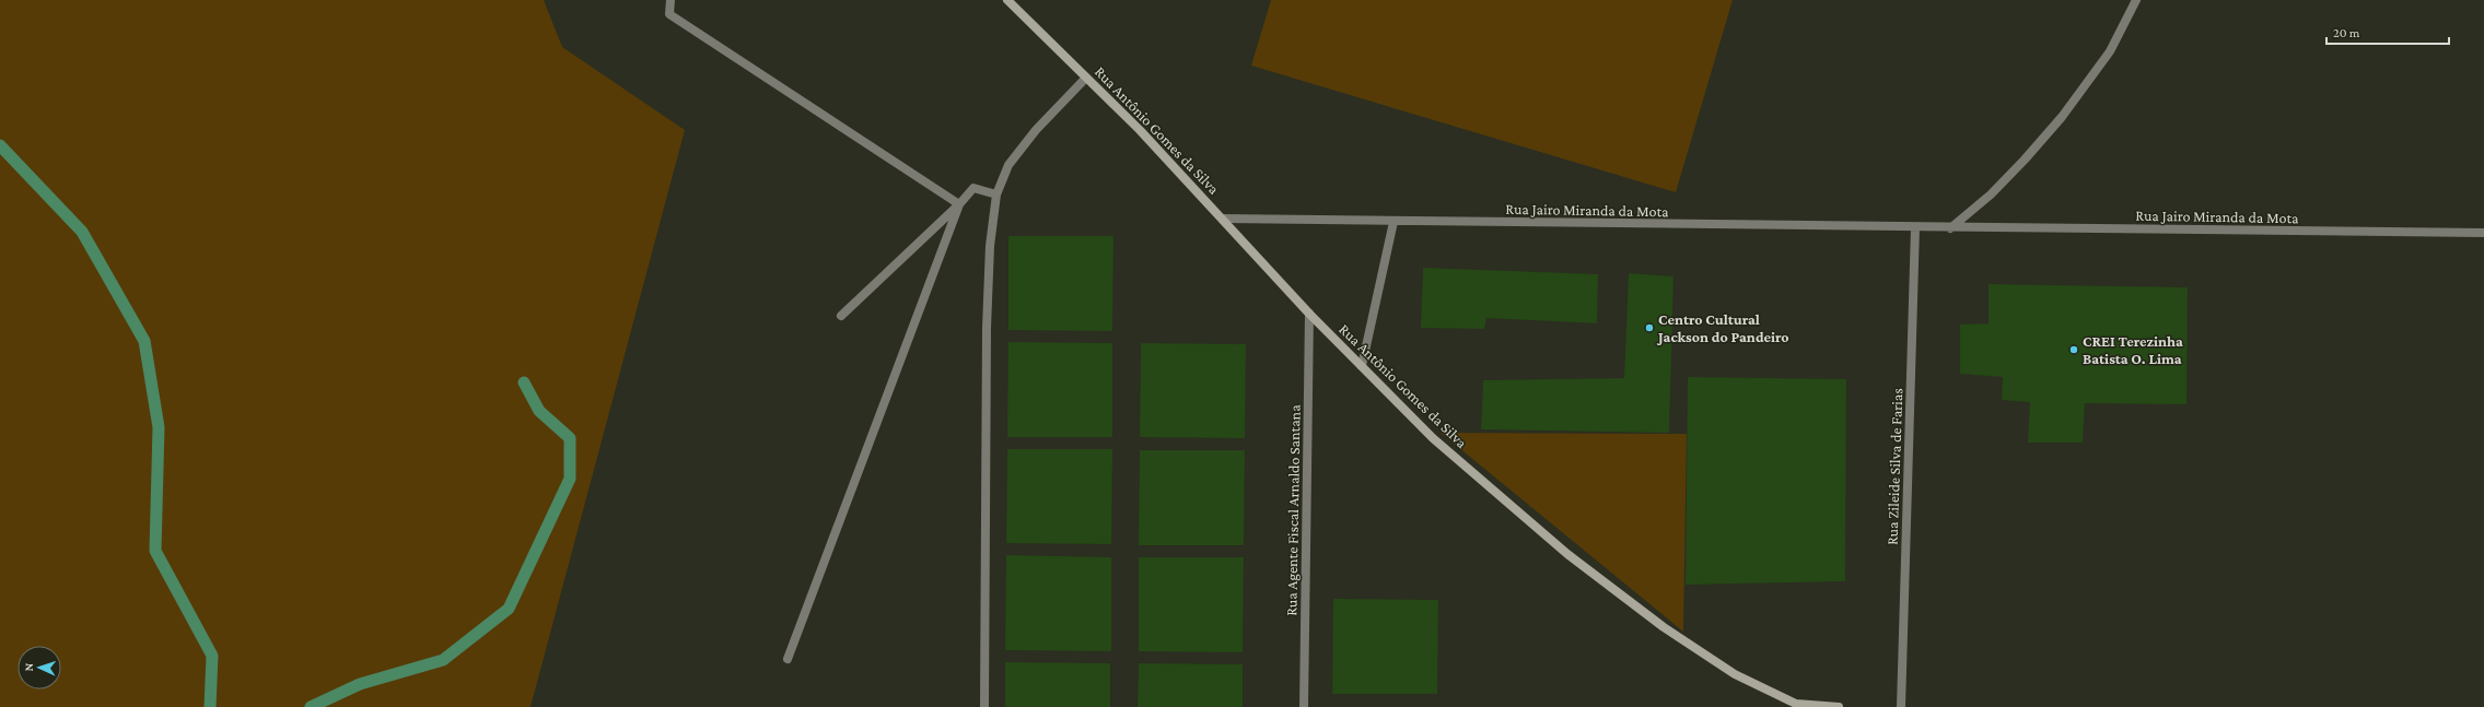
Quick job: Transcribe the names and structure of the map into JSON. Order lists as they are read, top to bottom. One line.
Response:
{"streets":{"street":["Rua Antônio Gomes da Silva","Rua Jairo Miranda da Mota","Rua Zileide Silva de Farias","Rua Agente Fiscal Arnaldo Santana"]},"crossings":[["Rua Antônio Gomes da Silva","Rua Jairo Miranda da Mota"],["Rua Antônio Gomes da Silva","Rua Agente Fiscal Arnaldo Santana"],["Rua Jairo Miranda da Mota","Rua Zileide Silva de Farias"]],"places":["Centro Cultural Jackson do Pandeiro","CREI Terezinha Batista O. Lima"],"scale_bar":"20 m","north":"left"}
